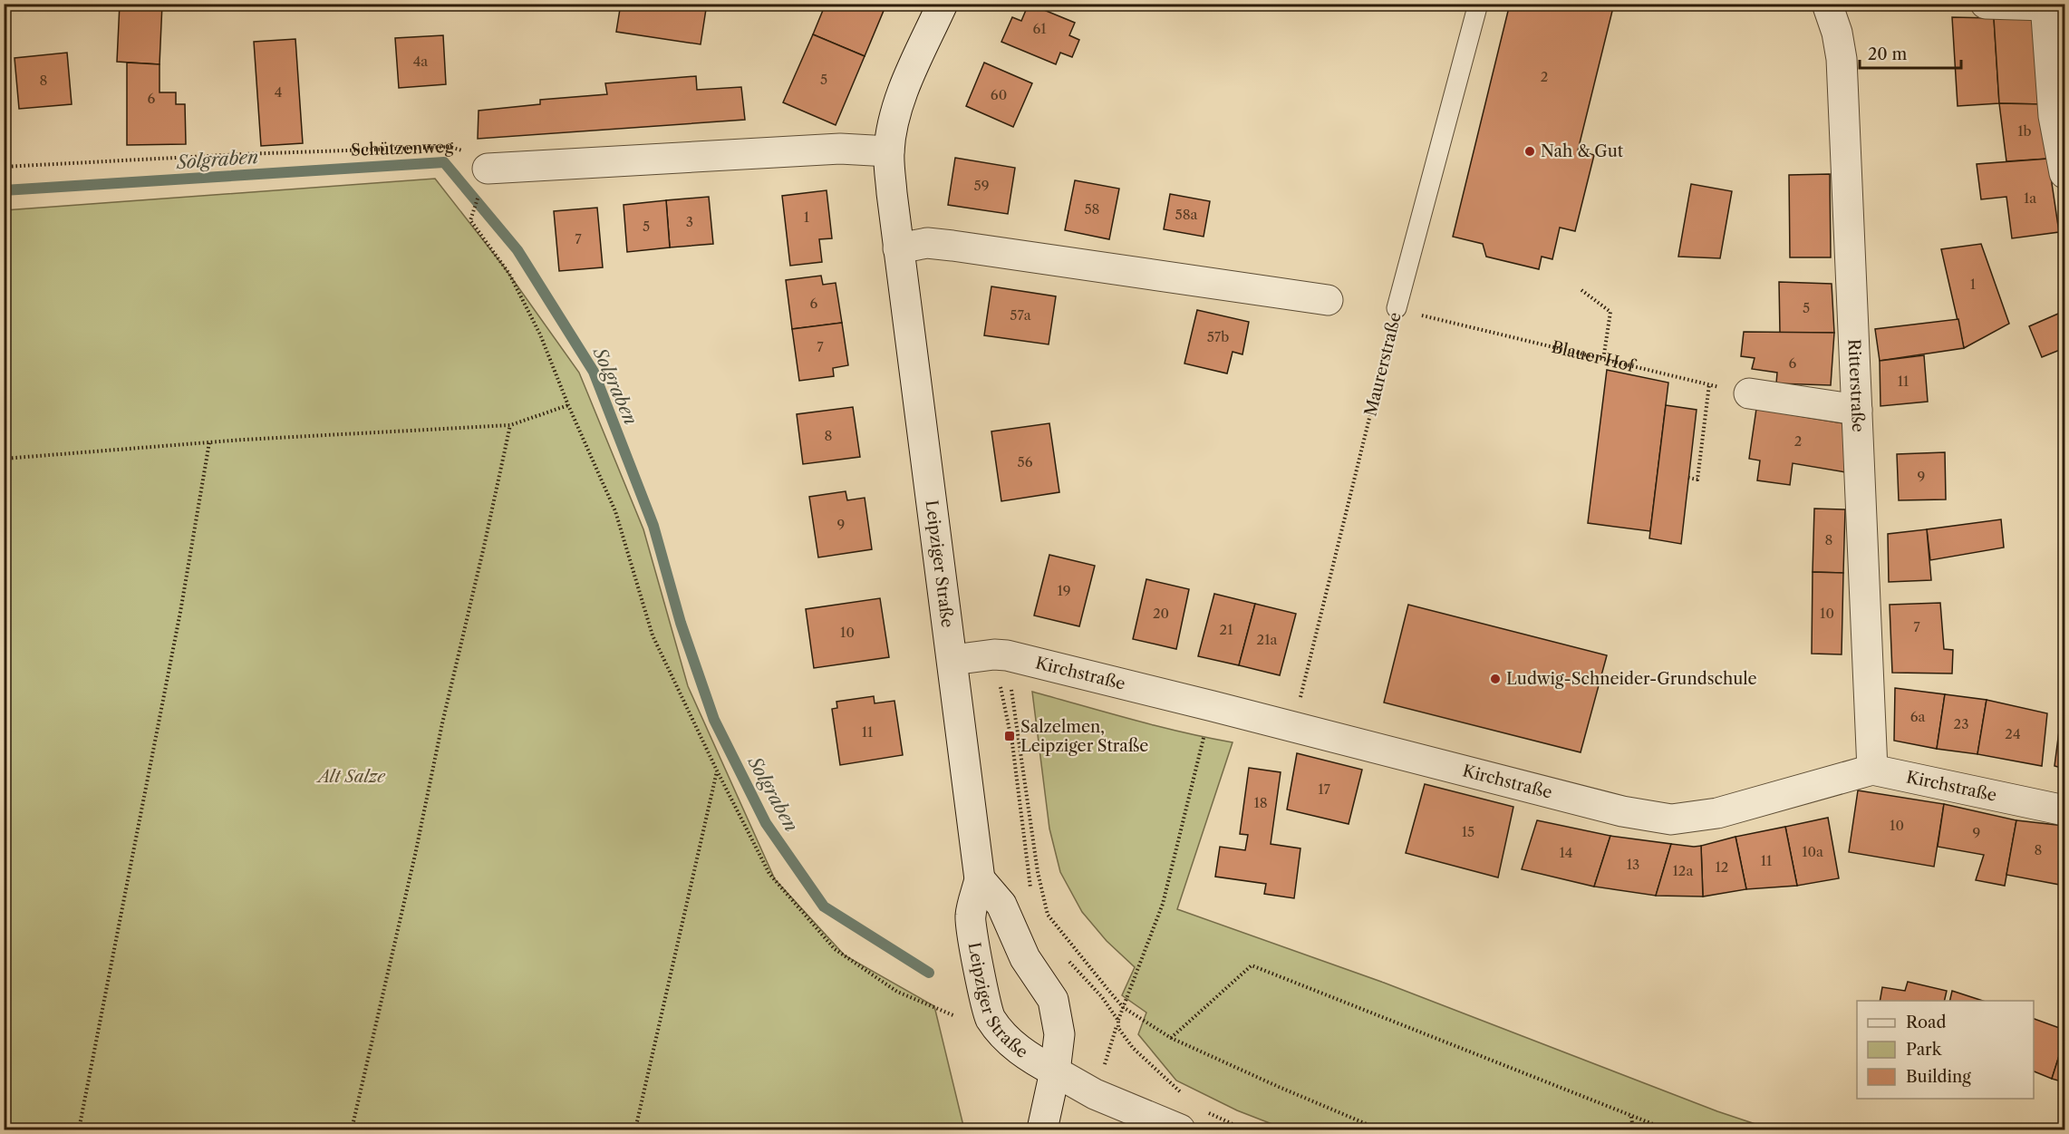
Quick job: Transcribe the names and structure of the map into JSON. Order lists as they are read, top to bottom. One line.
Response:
{"streets":{"street":["Ritterstraße","Leipziger Straße","Kirchstraße"],"lane":["Maurerstraße"],"path":["Schützenweg","Blauer Hof"]},"crossings":[["Blauer Hof","Maurerstraße"],["Maurerstraße","Kirchstraße"],["Ritterstraße","Kirchstraße"],["Leipziger Straße","Kirchstraße"]],"water":["Solgraben"],"parks":["Alt Salze"],"places":{"other":["Nah & Gut","Ludwig-Schneider-Grundschule"],"transit":["Salzelmen, Leipziger Straße"]},"house_numbers":["61","4a","2","5","8","4","60","6","1b","59","1a","58","58a","1","3","5","7","1","6","5","57a","57b","7","6","11","8","2","56","9","9","8","19","20","10","7","21","10","21a","6a","23","11","24","17","18","10","15","9","8","10a","14","11","13","12","12a"],"legend":["Road","Park","Building"],"scale_bar":"20 m"}
